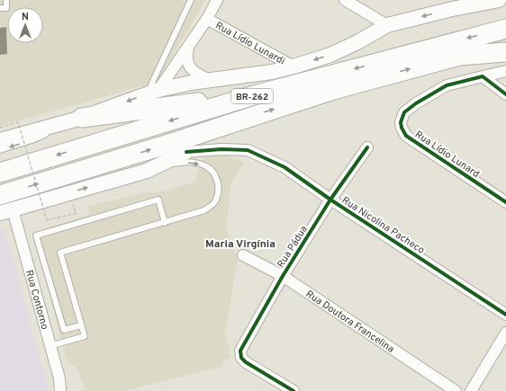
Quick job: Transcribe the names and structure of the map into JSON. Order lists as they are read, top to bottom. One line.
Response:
{"streets":{"highway":["BR-262"],"street":["Rua Lídio Lunardi","Rua Lídio Lunard","Rua Nicolina Pacheco","Rua Pádua","Rua Contorno","Rua Doutora Francelina"]},"crossings":[["BR-262","Rua Nicolina Pacheco"],["Rua Nicolina Pacheco","Rua Pádua"],["Rua Pádua","Rua Doutora Francelina"]],"districts":["Maria Virgínia"],"north":"top"}
